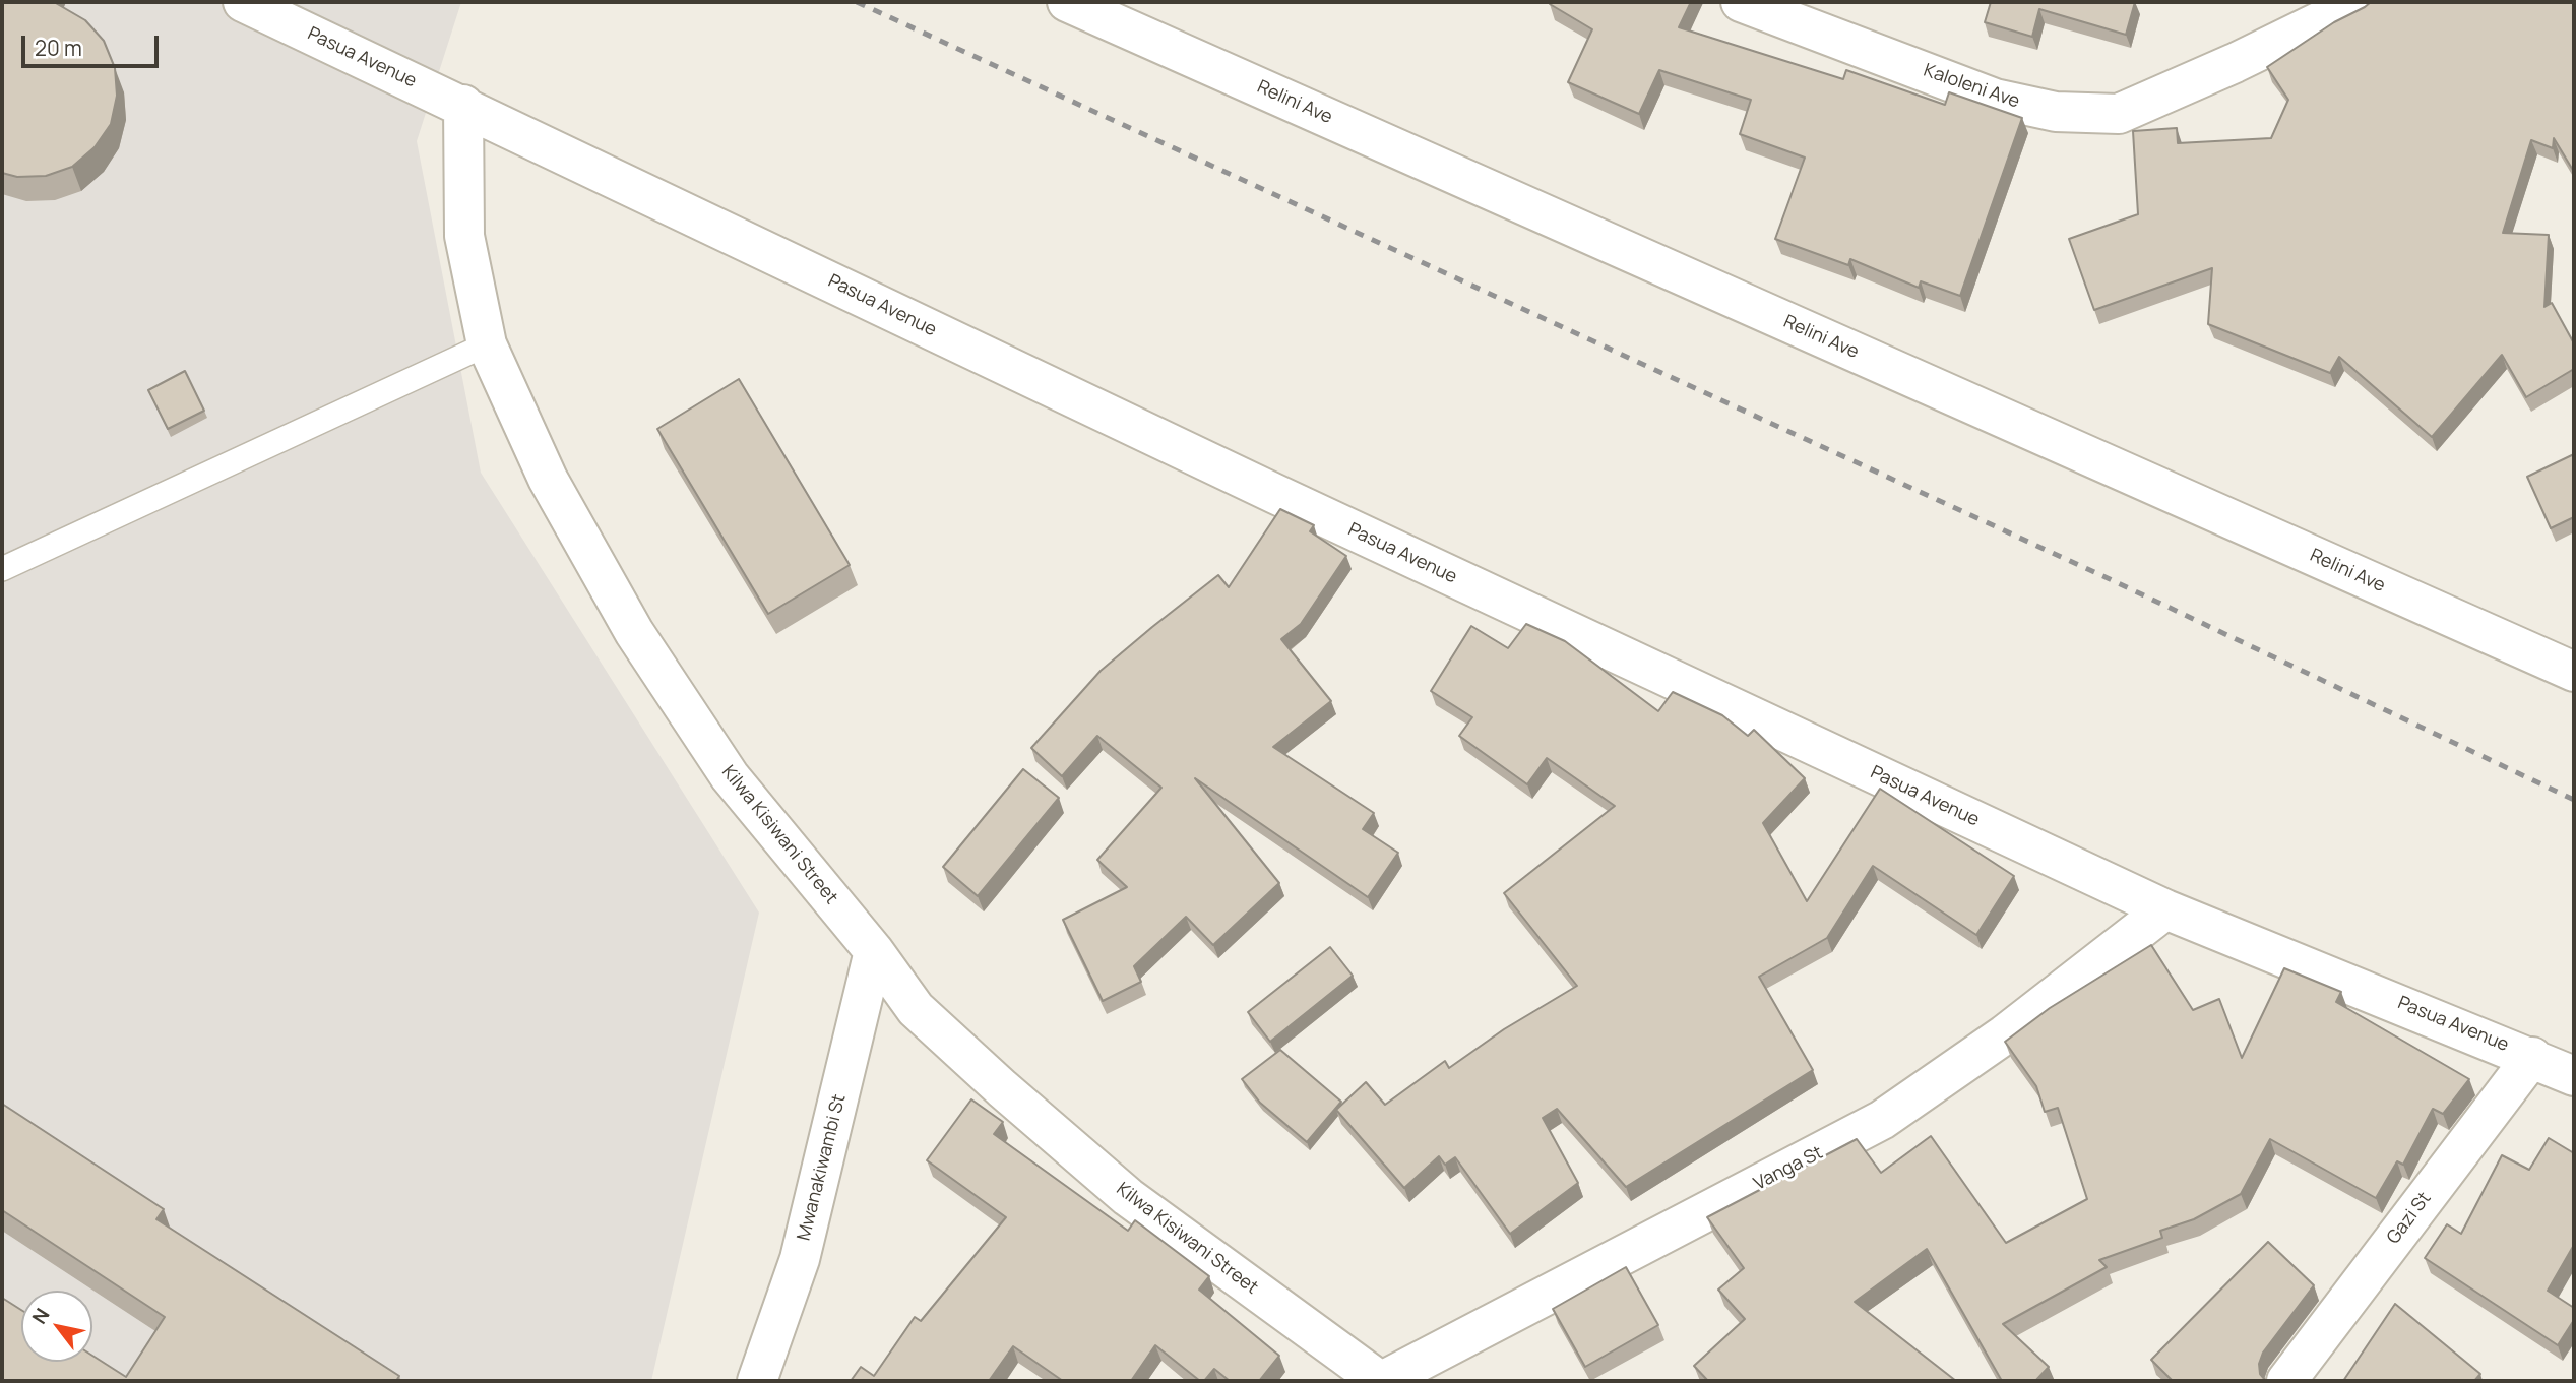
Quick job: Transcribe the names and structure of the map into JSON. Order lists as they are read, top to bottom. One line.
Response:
{"streets":{"street":["Pasua Avenue","Kaloleni Ave","Relini Ave","Kilwa Kisiwani Street","Mwanakiwambi St","Vanga St","Gazi St"]},"crossings":[["Pasua Avenue","Kilwa Kisiwani Street"],["Pasua Avenue","Vanga St"],["Pasua Avenue","Gazi St"],["Kilwa Kisiwani Street","Mwanakiwambi St"],["Kilwa Kisiwani Street","Vanga St"]],"scale_bar":"20 m","north":"top left"}
